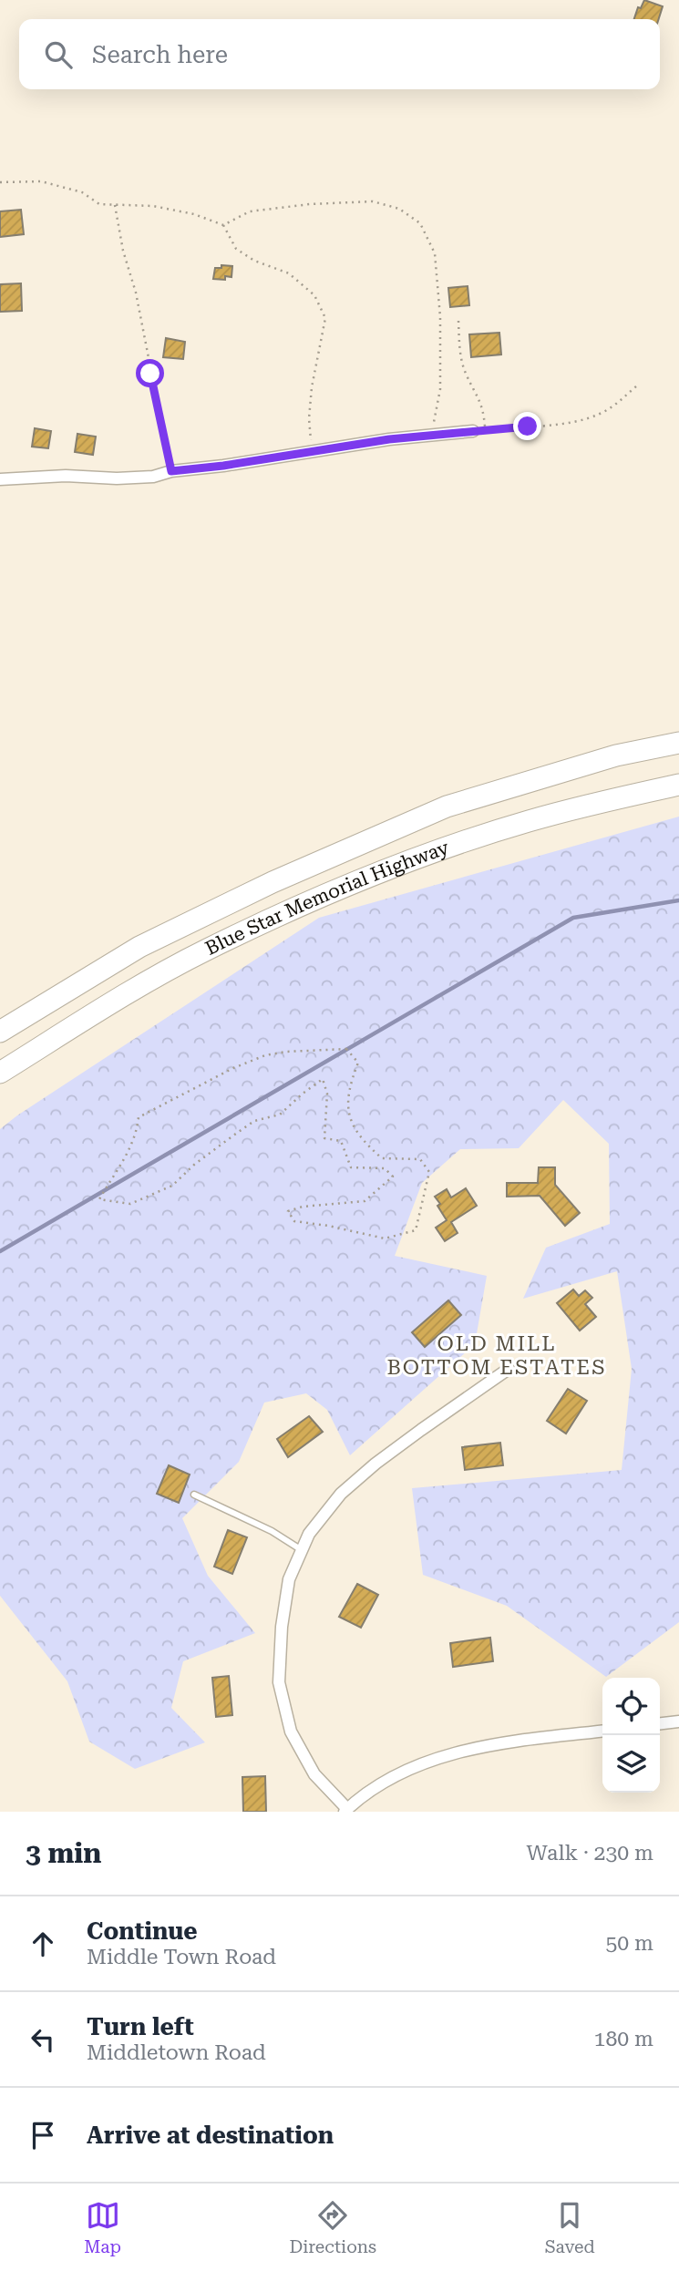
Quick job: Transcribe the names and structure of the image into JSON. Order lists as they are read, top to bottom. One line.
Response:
{"streets":{"highway":["Blue Star Memorial Highway"]},"districts":["OLD MILL BOTTOM ESTATES"],"page":{"search":"Search here","heading":["3 min","Walk · 230 m"],"list":[["Continue","Middle Town Road","50 m"],["Turn left","Middletown Road","180 m"],"Arrive at destination"],"nav":["Map","Directions","Saved"]}}
